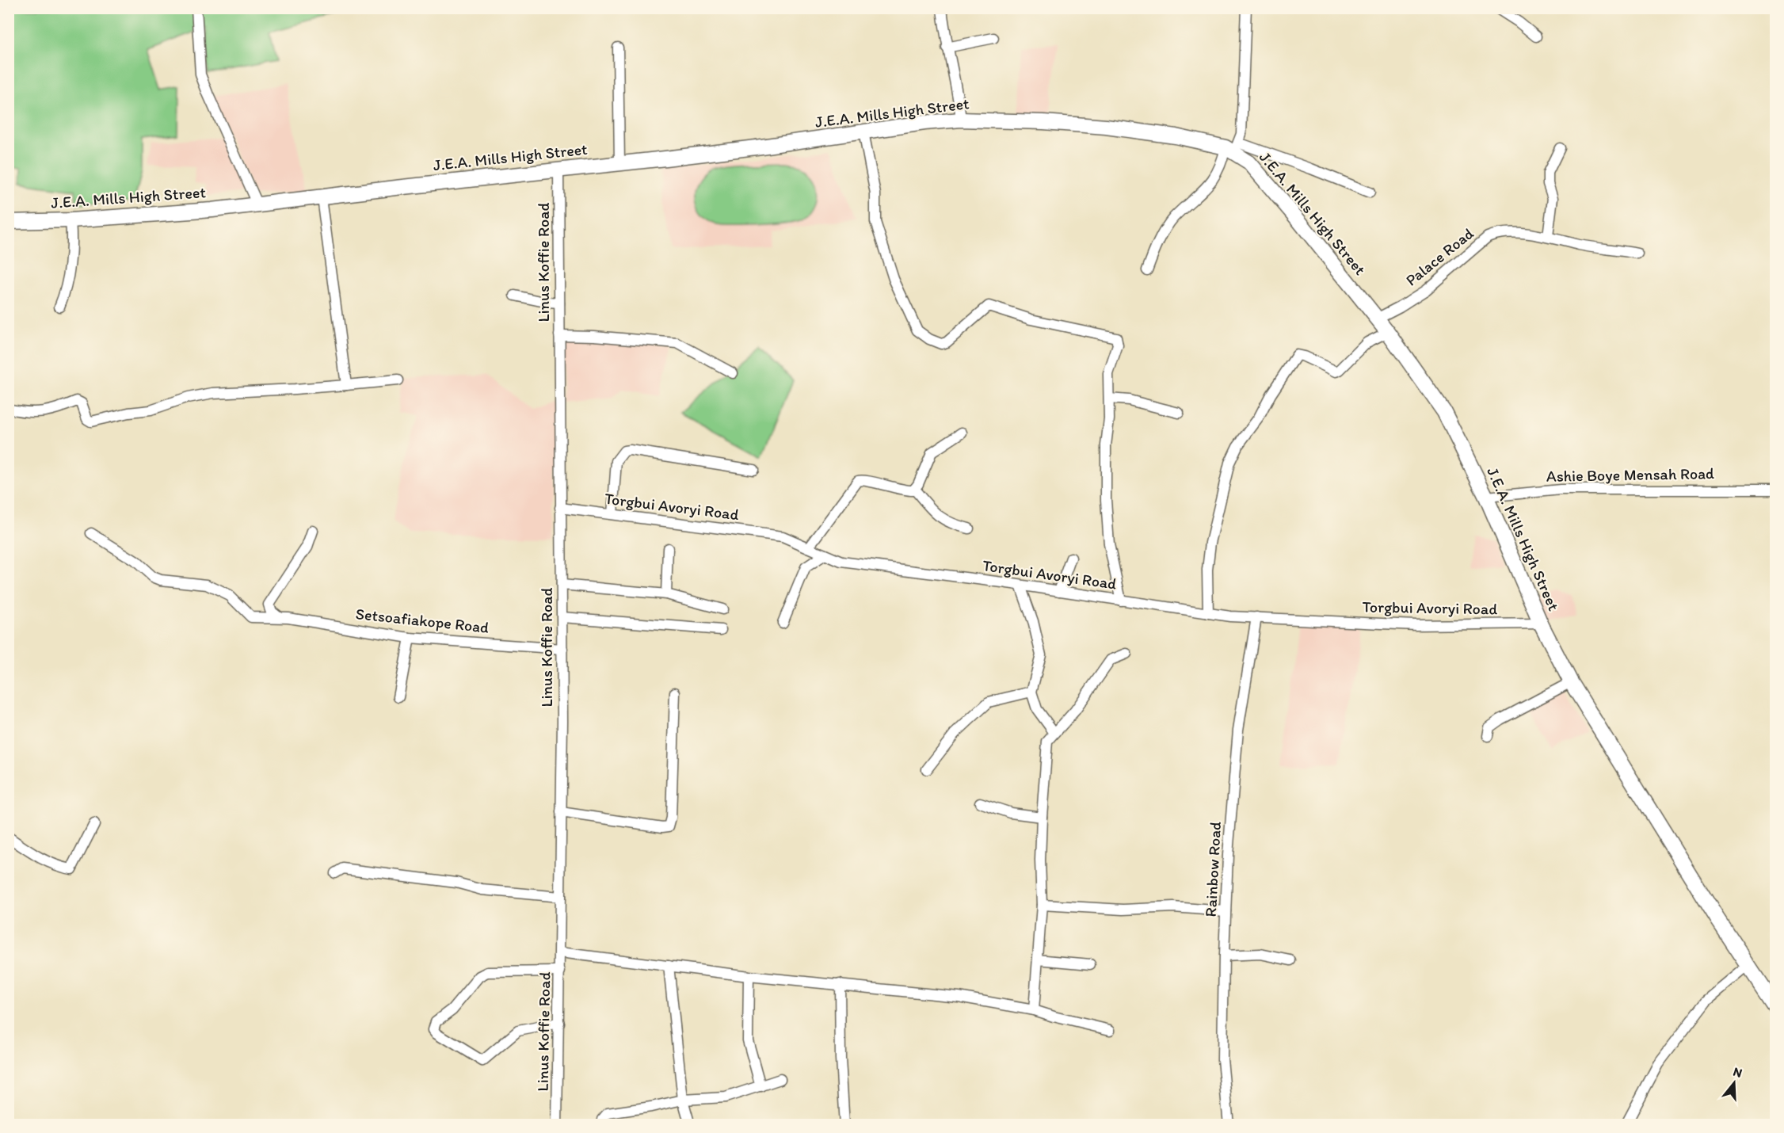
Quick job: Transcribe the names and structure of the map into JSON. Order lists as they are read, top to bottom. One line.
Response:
{"streets":{"highway":["J.E.A. Mills High Street"],"street":["Palace Road","Linus Koffie Road","Ashie Boye Mensah Road","Torgbui Avoryi Road","Setsoafiakope Road","Rainbow Road"]},"crossings":[["J.E.A. Mills High Street","Palace Road"],["J.E.A. Mills High Street","Linus Koffie Road"],["J.E.A. Mills High Street","Ashie Boye Mensah Road"],["J.E.A. Mills High Street","Torgbui Avoryi Road"],["Linus Koffie Road","Torgbui Avoryi Road"],["Linus Koffie Road","Setsoafiakope Road"],["Torgbui Avoryi Road","Rainbow Road"]],"north":"top"}
